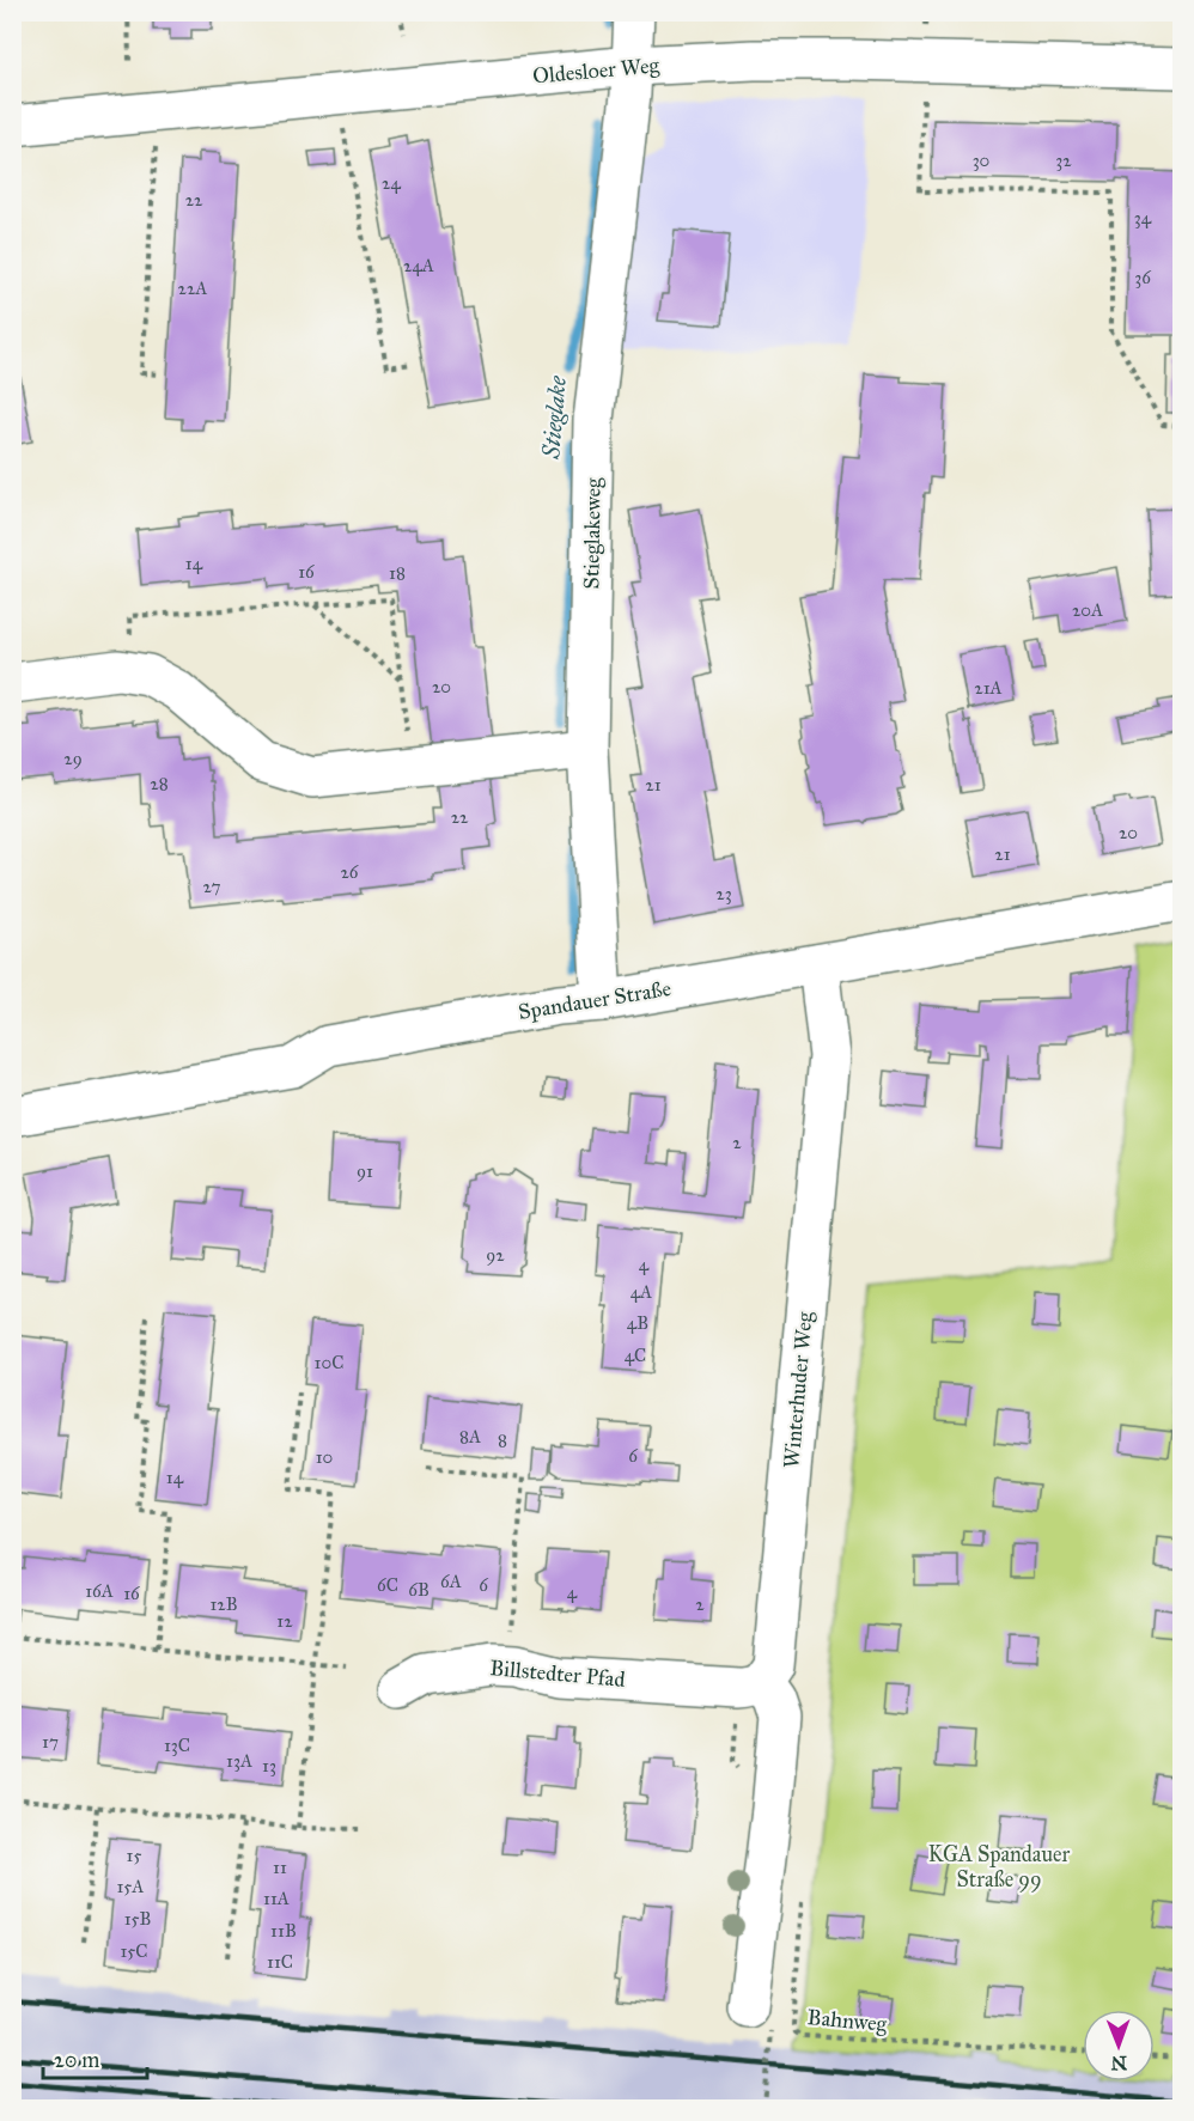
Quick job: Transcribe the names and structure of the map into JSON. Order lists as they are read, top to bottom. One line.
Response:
{"streets":{"street":["Oldesloer Weg","Stieglakeweg","Spandauer Straße","Winterhuder Weg","Billstedter Pfad"],"path":["Bahnweg"]},"crossings":[["Oldesloer Weg","Stieglakeweg"],["Stieglakeweg","Spandauer Straße"],["Spandauer Straße","Winterhuder Weg"],["Winterhuder Weg","Billstedter Pfad"]],"water":["Stieglake"],"parks":["KGA Spandauer Straße 99"],"house_numbers":["30","32","24","22","34","24A","36","22A","14","16","18","20A","20","21A","29","28","21","22","20","21","26","27","23","2","91","92","4","4A","4B","4C","10C","8A","8","6","10","14","6A","6C","6","6B","16A","4","16","12B","2","12","17","13C","13A","13","15","11","15A","11A","15B","11B","15C","11C"],"scale_bar":"20 m","north":"bottom"}
